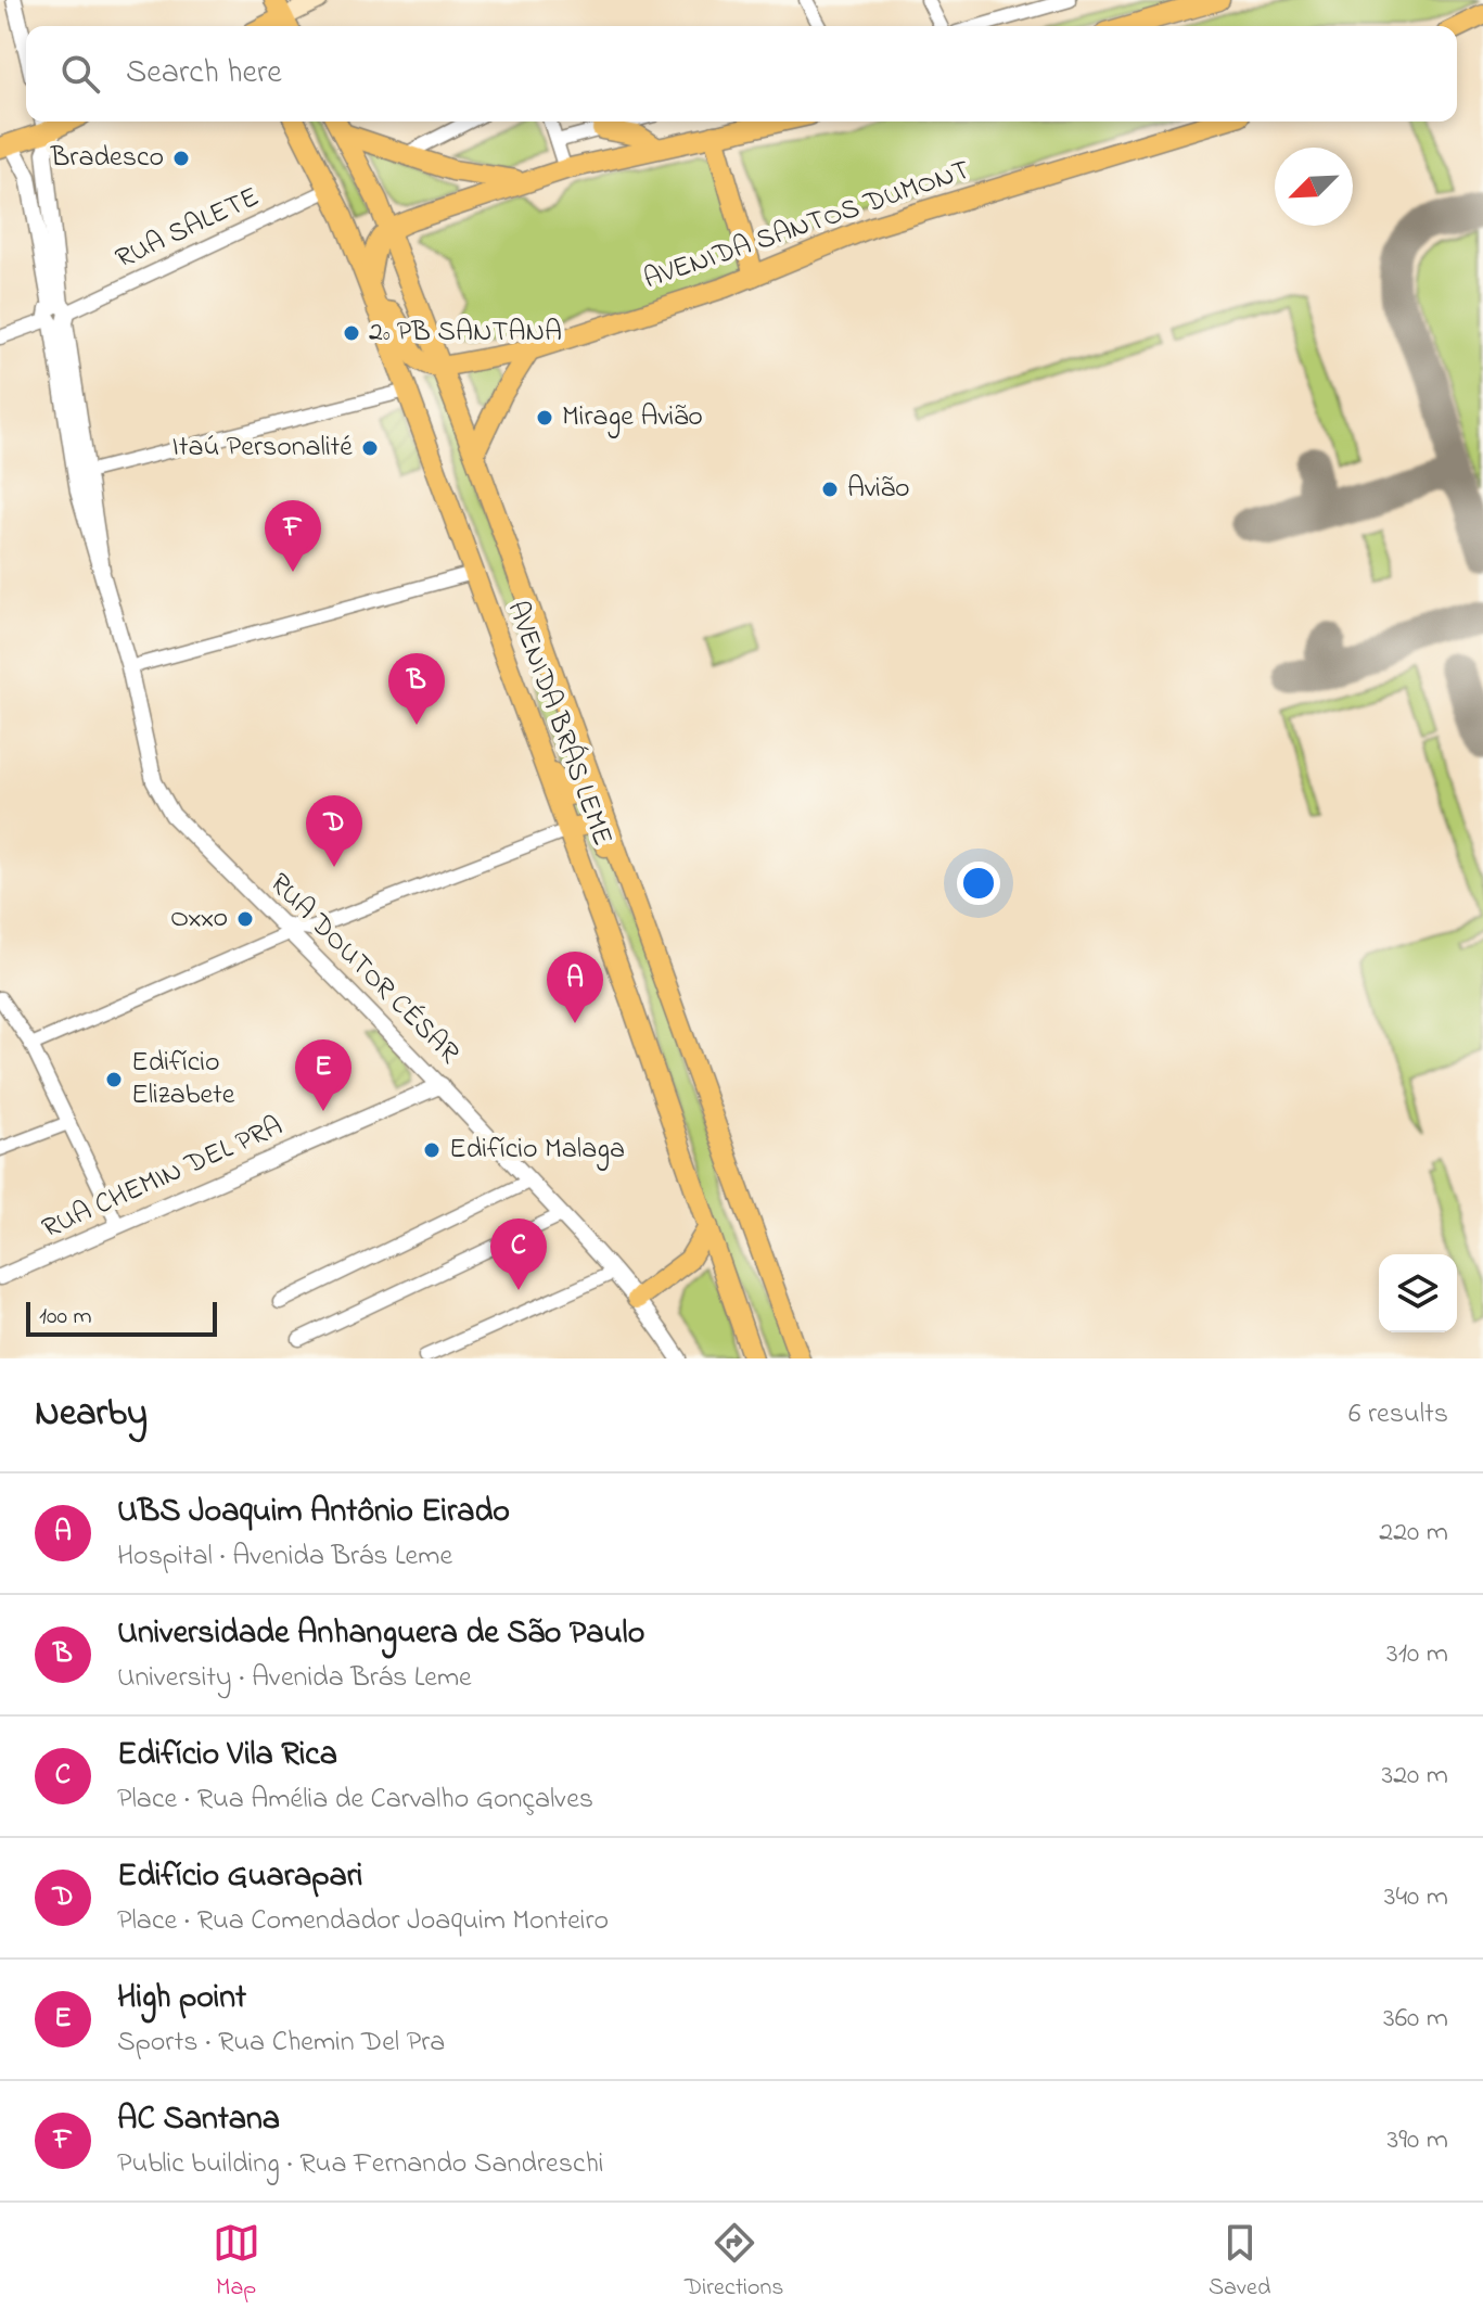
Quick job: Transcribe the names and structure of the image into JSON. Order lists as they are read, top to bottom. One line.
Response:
{"streets":{"main road":["AVENIDA SANTOS DUMONT","AVENIDA BRÁS LEME"],"street":["RUA SALETE","RUA DOUTOR CÉSAR","RUA CHEMIN DEL PRA"]},"crossings":[["AVENIDA SANTOS DUMONT","AVENIDA BRÁS LEME"],["RUA SALETE","AVENIDA BRÁS LEME"],["RUA SALETE","RUA DOUTOR CÉSAR"],["RUA DOUTOR CÉSAR","RUA CHEMIN DEL PRA"]],"places":["Bradesco","2º PB SANTANA","Mirage Avião","Itaú Personalité","Avião","Oxxo","Edifício Elizabete","Edifício Malaga"],"scale_bar":"100 m","north":"bottom left","page":{"search":"Search here","pins":["F","B","D","A","E","C"],"scale":"100 m","heading":["Nearby","6 results"],"list":[{"mark":"A","name":"UBS Joaquim Antônio Eirado","note":"Hospital · Avenida Brás Leme","value":"220 m"},{"mark":"B","name":"Universidade Anhanguera de São Paulo","note":"University · Avenida Brás Leme","value":"310 m"},{"mark":"C","name":"Edifício Vila Rica","note":"Place · Rua Amélia de Carvalho Gonçalves","value":"320 m"},{"mark":"D","name":"Edifício Guarapari","note":"Place · Rua Comendador Joaquim Monteiro","value":"340 m"},{"mark":"E","name":"High point","note":"Sports · Rua Chemin Del Pra","value":"360 m"},{"mark":"F","name":"AC Santana","note":"Public building · Rua Fernando Sandreschi","value":"390 m"}],"nav":["Map","Directions","Saved"]}}
